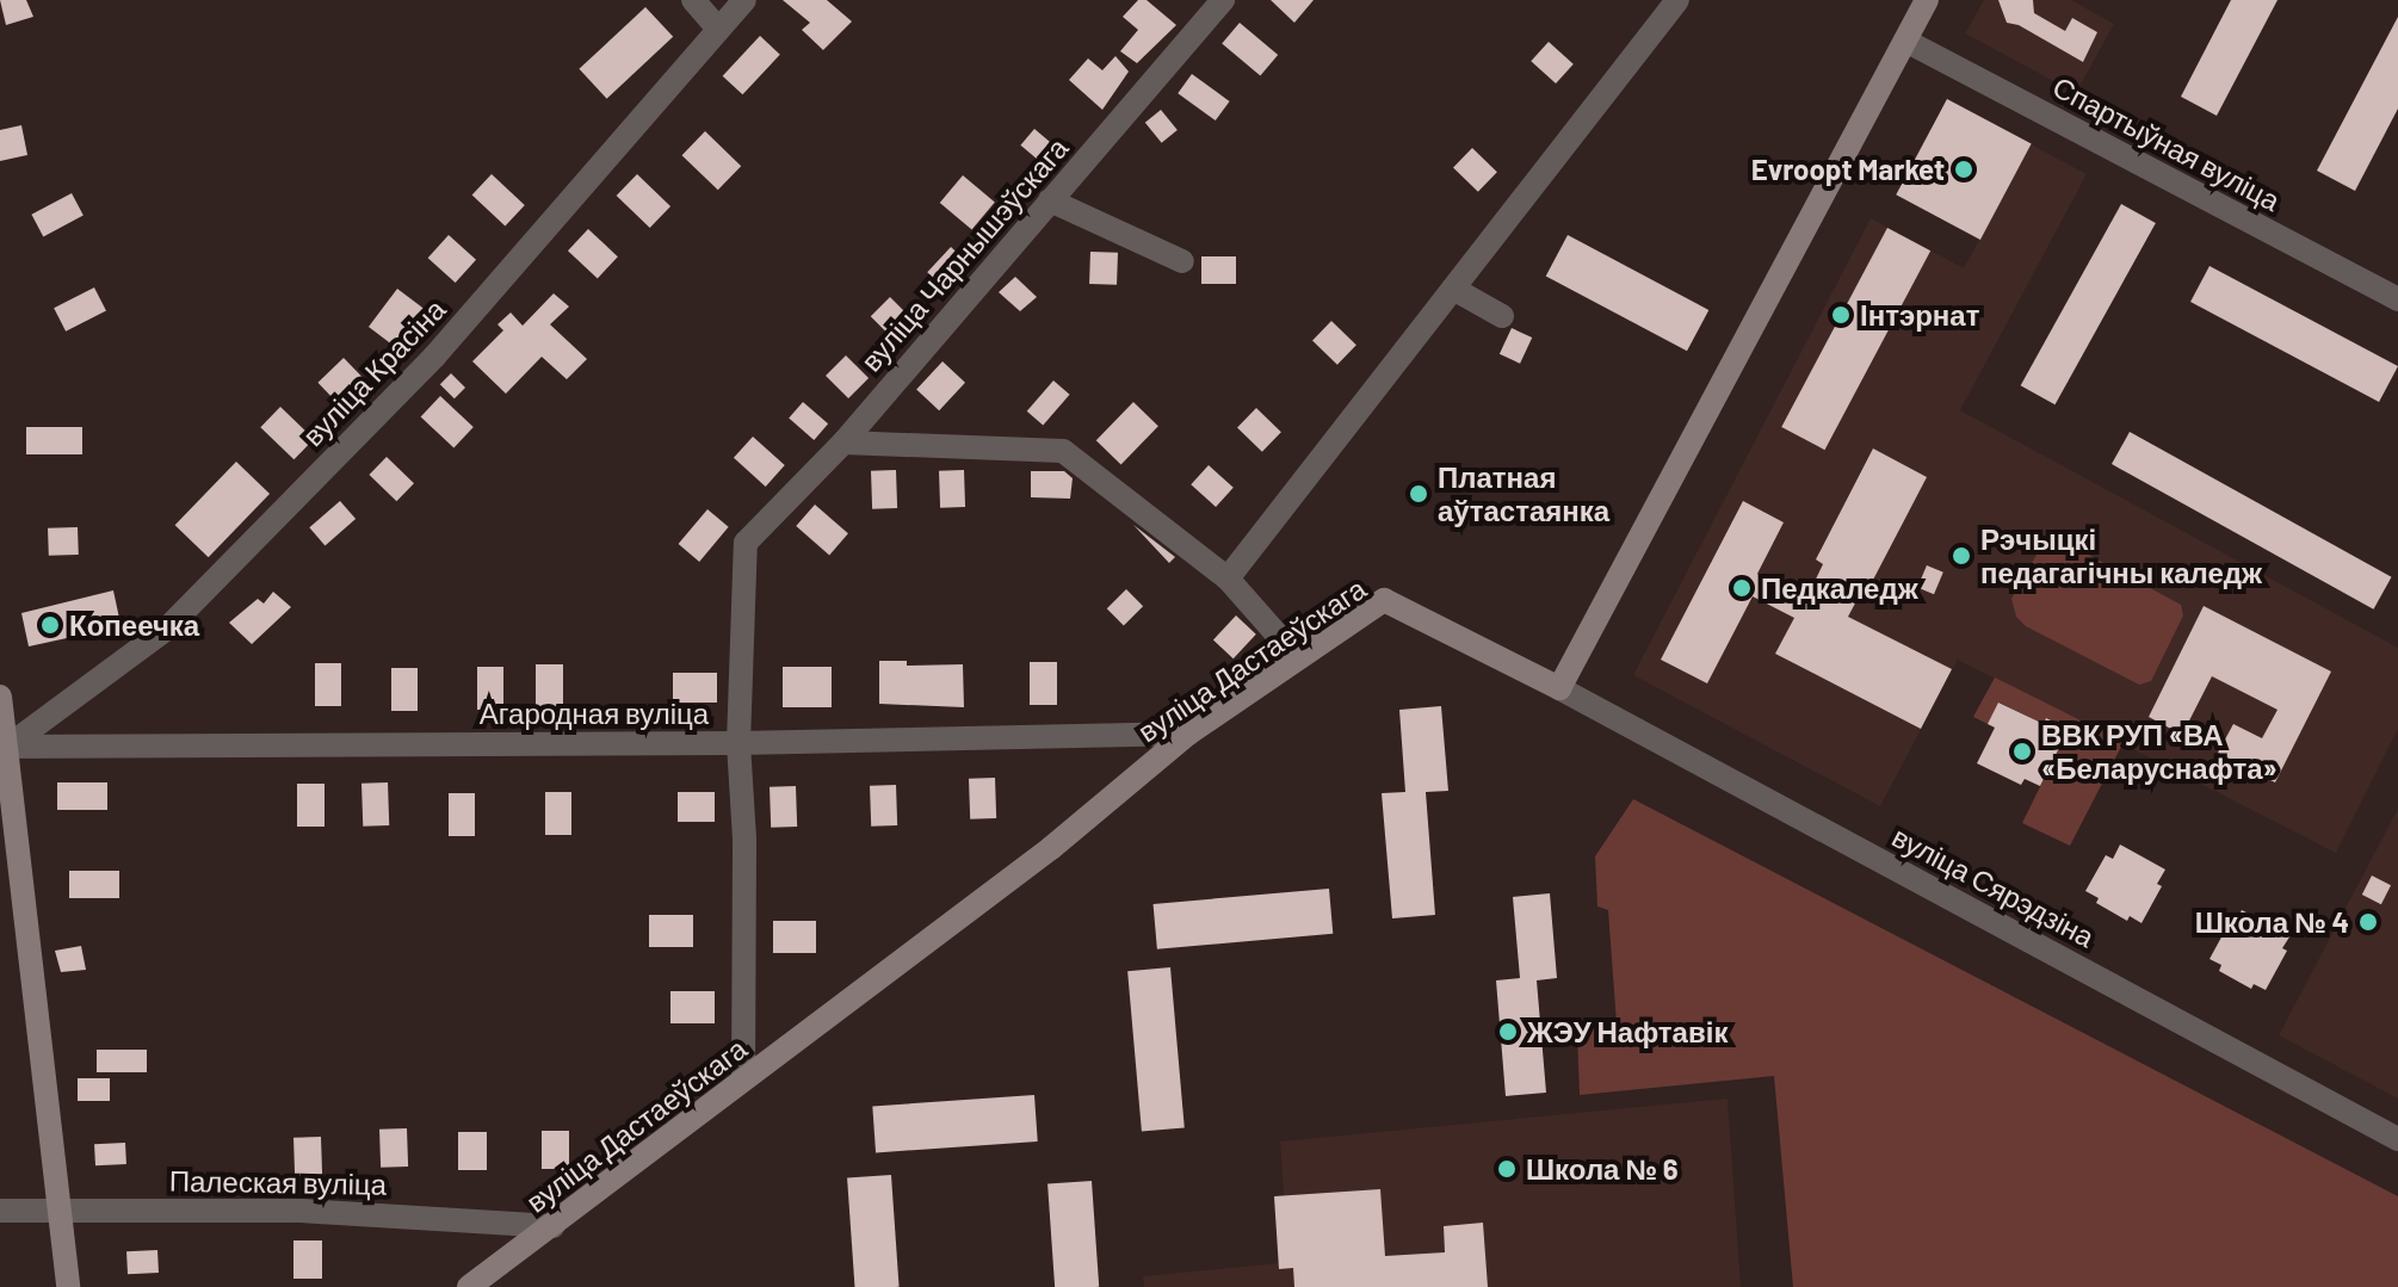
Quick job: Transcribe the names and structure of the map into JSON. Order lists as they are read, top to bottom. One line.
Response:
{"streets":{"street":["Спартыўная вуліца","вуліца Чарнышэўскага","вуліца Красіна","вуліца Дастаеўскага","Агародная вуліца","вуліца Сярэдзіна","Палеская вуліца"]},"crossings":[["вуліца Чарнышэўскага","Агародная вуліца"],["вуліца Красіна","Агародная вуліца"],["вуліца Дастаеўскага","Агародная вуліца"],["вуліца Дастаеўскага","вуліца Сярэдзіна"],["вуліца Дастаеўскага","Палеская вуліца"]],"places":["Evroopt Market","Інтэрнат","Платная аўтастаянка","Рэчыцкі педагагічны каледж","Педкаледж","Копеечка","ВВК РУП «ВА «Беларуснафта»","Школа № 4","ЖЭУ Нафтавік","Школа № 6"]}
